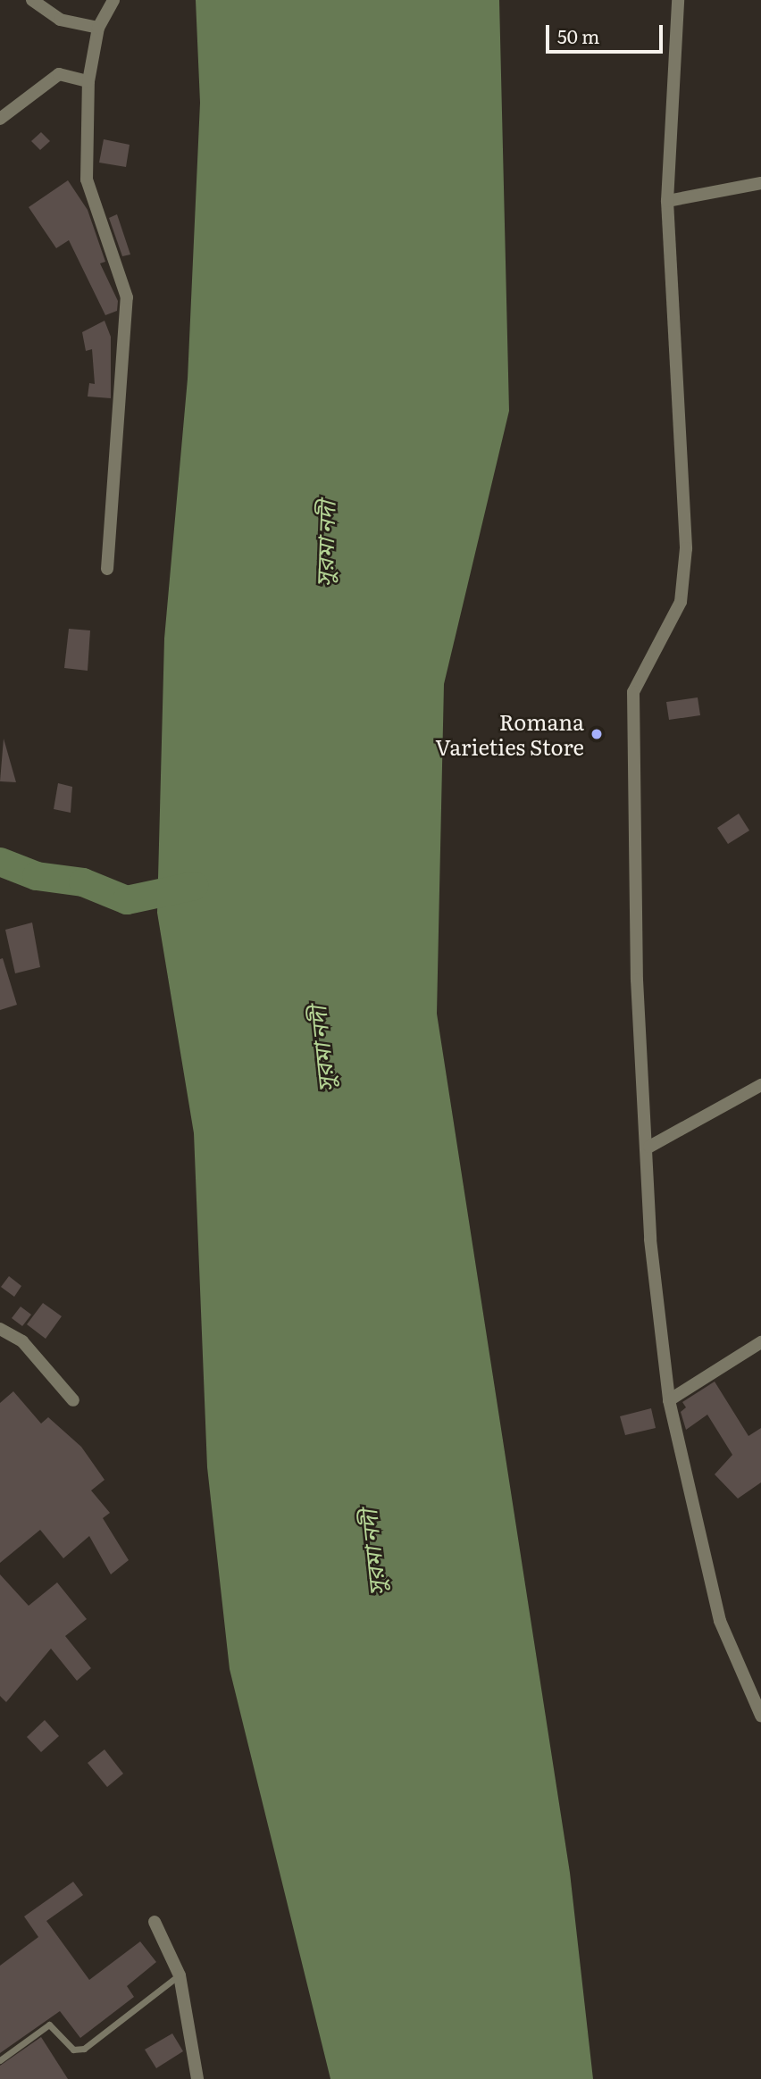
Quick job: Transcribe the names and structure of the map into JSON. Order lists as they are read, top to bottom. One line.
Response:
{"water":["সুরমা নদী"],"places":["Romana Varieties Store"],"scale_bar":"50 m"}
